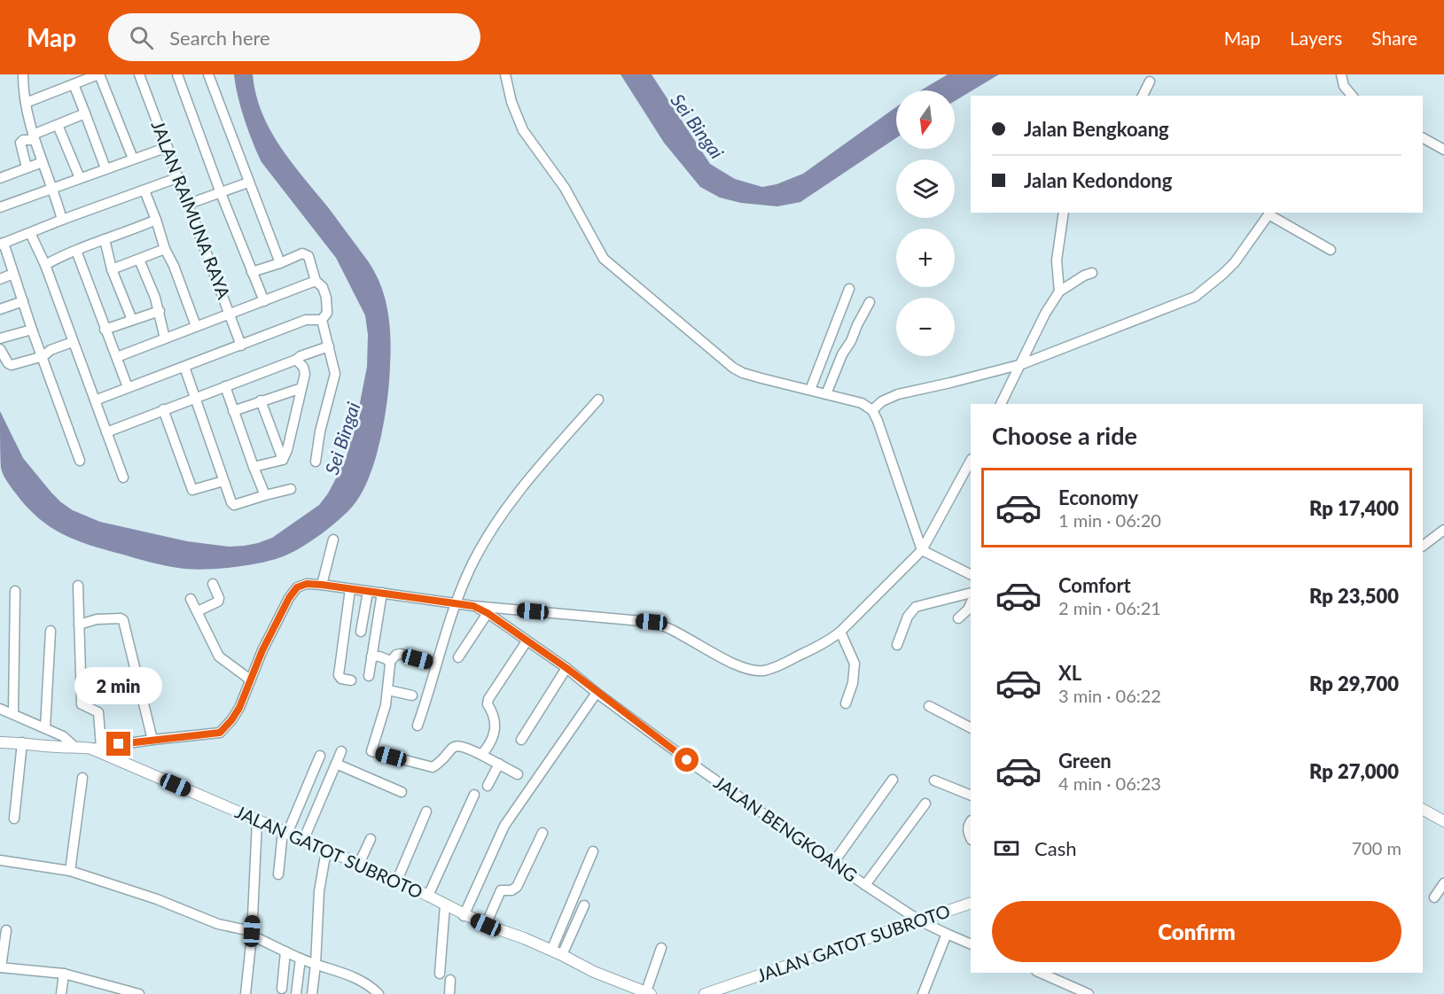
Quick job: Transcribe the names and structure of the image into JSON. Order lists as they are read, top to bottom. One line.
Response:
{"streets":{"main road":["JALAN GATOT SUBROTO"],"street":["JALAN RAIMUNA RAYA","JALAN BENGKOANG"]},"crossings":[["JALAN BENGKOANG","JALAN GATOT SUBROTO"]],"water":["Sei Bingai"],"north":"bottom","page":{"header":"Map","search":"Search here","nav":["Map","Layers","Share"],"map_buttons":["+","−"],"banner":["Jalan Bengkoang","Jalan Kedondong"],"heading":"Choose a ride","list":[{"name":"Economy","note":"1 min · 06:20","value":"Rp 17,400"},{"name":"Comfort","note":"2 min · 06:21","value":"Rp 23,500"},{"name":"XL","note":"3 min · 06:22","value":"Rp 29,700"},{"name":"Green","note":"4 min · 06:23","value":"Rp 27,000"}],"bubble":"2 min","pay":["Cash","700 m"],"buttons":"Confirm"}}
